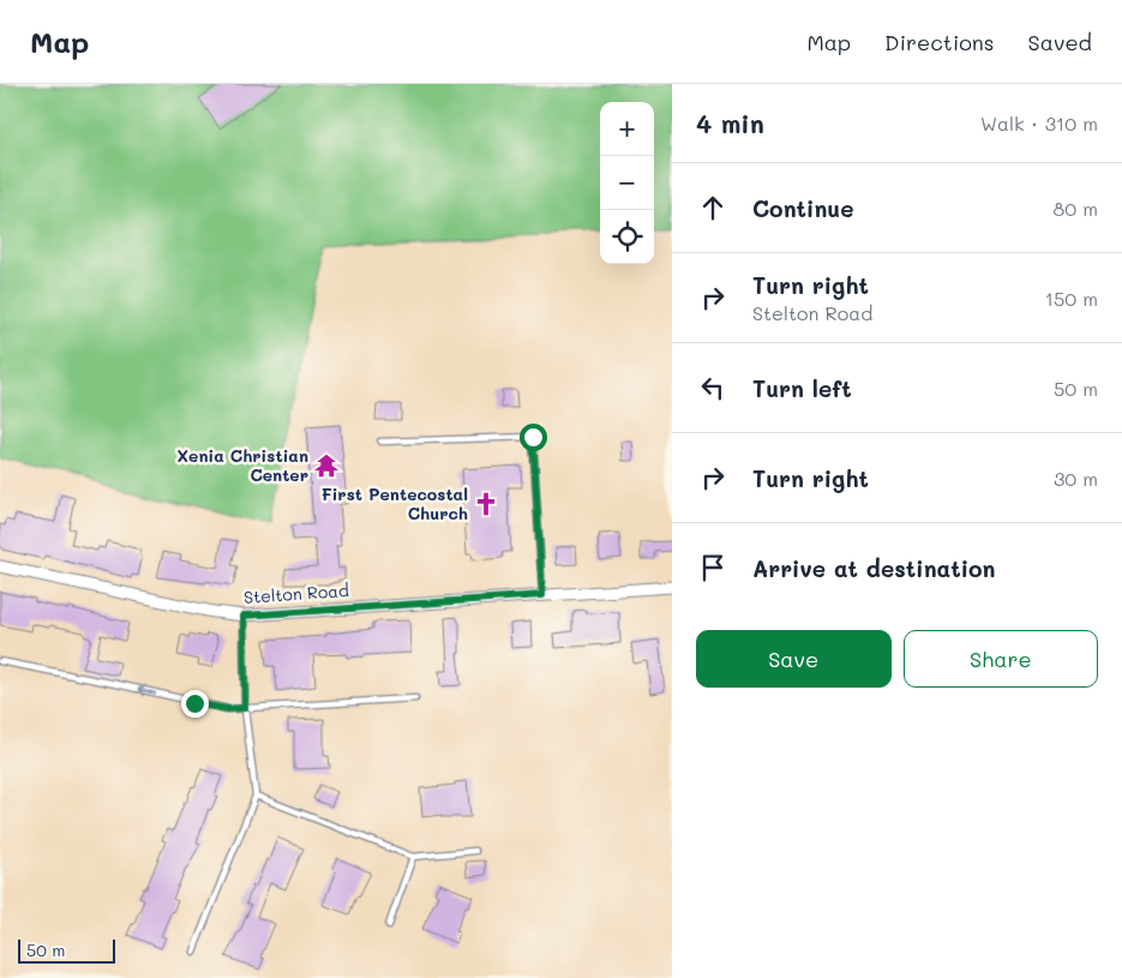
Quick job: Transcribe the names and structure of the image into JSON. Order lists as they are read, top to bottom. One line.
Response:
{"streets":{"street":["Stelton Road"]},"places":{"temple":["Xenia Christian Center"],"church":["First Pentecostal Church"]},"scale_bar":"50 m","page":{"header":"Map","nav":["Map","Directions","Saved"],"heading":["4 min","Walk · 310 m"],"map_buttons":["+","−"],"list":[["Continue","80 m"],["Turn right","Stelton Road","150 m"],["Turn left","50 m"],["Turn right","30 m"],"Arrive at destination"],"buttons":["Save","Share"],"scale":"50 m"}}
